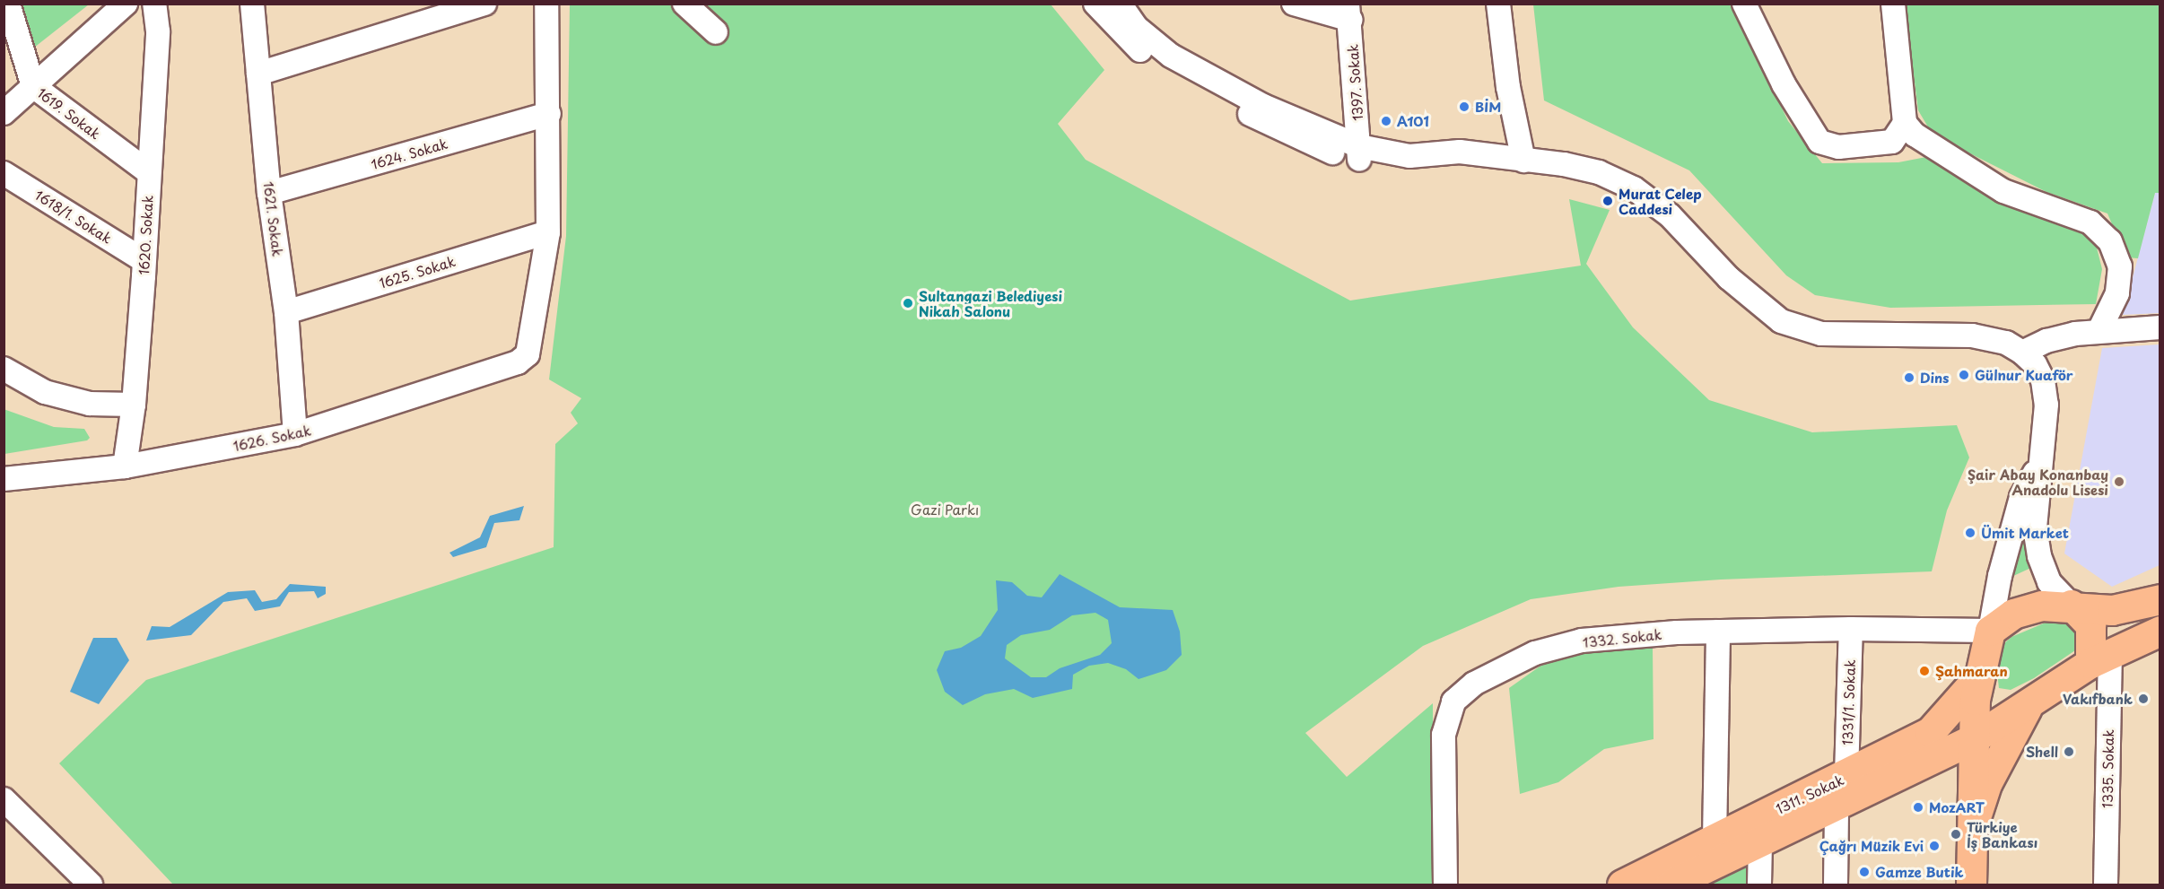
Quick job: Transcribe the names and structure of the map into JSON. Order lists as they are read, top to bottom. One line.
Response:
{"streets":{"main road":["1311. Sokak"],"street":["1397. Sokak","1619. Sokak","1624. Sokak","1618/1. Sokak","1621. Sokak","1620. Sokak","1625. Sokak","1626. Sokak","1332. Sokak","1331/1. Sokak","1335. Sokak"]},"crossings":[["1619. Sokak","1620. Sokak"],["1624. Sokak","1621. Sokak"],["1618/1. Sokak","1620. Sokak"],["1621. Sokak","1625. Sokak"],["1621. Sokak","1626. Sokak"],["1620. Sokak","1626. Sokak"],["1625. Sokak","1626. Sokak"],["1332. Sokak","1331/1. Sokak"],["1331/1. Sokak","1311. Sokak"],["1335. Sokak","1311. Sokak"]],"parks":["Gazi Parkı"],"places":["BİM","A101","Murat Celep Caddesi","Sultangazi Belediyesi Nikah Salonu","Gülnur Kuaför","Dins","Şair Abay Konanbay Anadolu Lisesi","Ümit Market","Şahmaran","Vakıfbank","Shell","MozART","Türkiye İş Bankası","Çağrı Müzik Evi","Gamze Butik"]}
